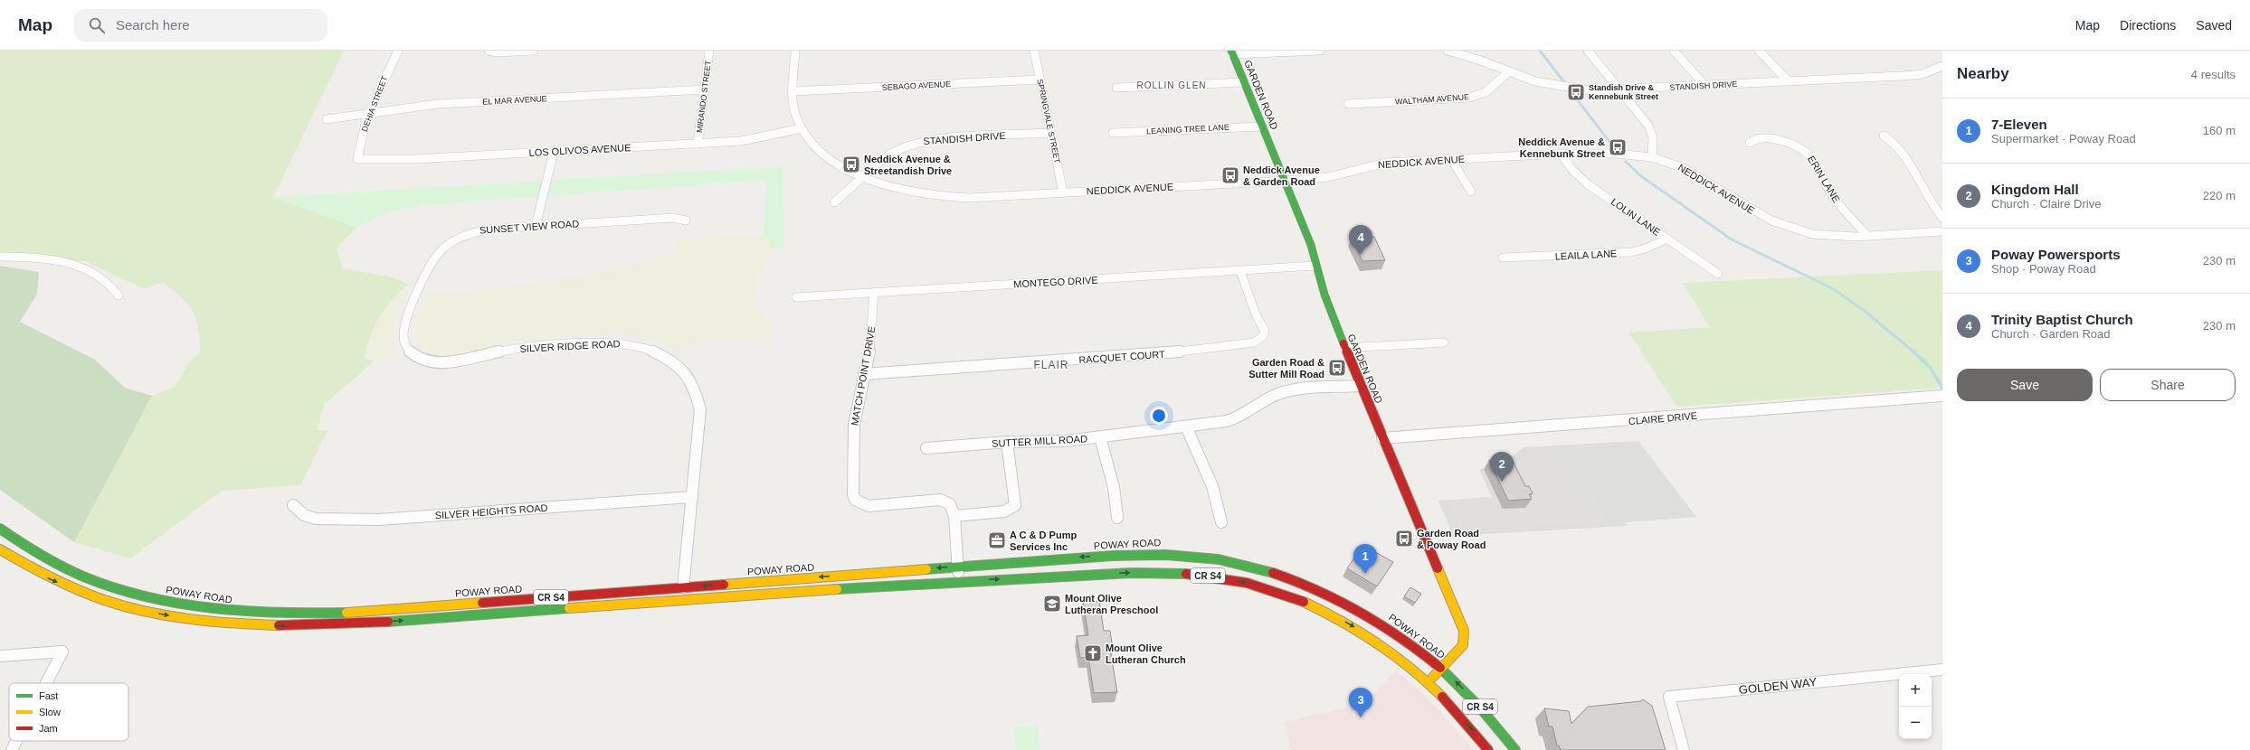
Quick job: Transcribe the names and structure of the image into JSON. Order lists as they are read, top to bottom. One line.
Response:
{"streets":{"main road":["GARDEN ROAD","POWAY ROAD","CR S4"],"street":["SEBAGO AVENUE","STANDISH DRIVE","MIRANDO STREET","WALTHAM AVENUE","EL MAR AVENUE","DEHIA STREET","SPRINGVALE STREET","LEANING TREE LANE","LOS OLIVOS AVENUE","NEDDICK AVENUE","ERIN LANE","LOLIN LANE","SUNSET VIEW ROAD","LEAILA LANE","MONTEGO DRIVE","SILVER RIDGE ROAD","RACQUET COURT","MATCH POINT DRIVE","CLAIRE DRIVE","SUTTER MILL ROAD","SILVER HEIGHTS ROAD","GOLDEN WAY"]},"crossings":[["SEBAGO AVENUE","SPRINGVALE STREET"],["SEBAGO AVENUE","NEDDICK AVENUE"],["STANDISH DRIVE","WALTHAM AVENUE"],["STANDISH DRIVE","SPRINGVALE STREET"],["STANDISH DRIVE","NEDDICK AVENUE"],["GARDEN ROAD","LEANING TREE LANE"],["GARDEN ROAD","NEDDICK AVENUE"],["GARDEN ROAD","MONTEGO DRIVE"],["GARDEN ROAD","CLAIRE DRIVE"],["GARDEN ROAD","SUTTER MILL ROAD"],["GARDEN ROAD","POWAY ROAD"],["GARDEN ROAD","CR S4"],["MIRANDO STREET","EL MAR AVENUE"],["MIRANDO STREET","LOS OLIVOS AVENUE"],["EL MAR AVENUE","DEHIA STREET"],["DEHIA STREET","LOS OLIVOS AVENUE"],["SPRINGVALE STREET","NEDDICK AVENUE"],["LOS OLIVOS AVENUE","NEDDICK AVENUE"],["NEDDICK AVENUE","ERIN LANE"],["NEDDICK AVENUE","LOLIN LANE"],["LOLIN LANE","LEAILA LANE"],["SUNSET VIEW ROAD","SILVER RIDGE ROAD"],["MONTEGO DRIVE","RACQUET COURT"],["MONTEGO DRIVE","MATCH POINT DRIVE"],["SILVER RIDGE ROAD","SILVER HEIGHTS ROAD"],["SILVER RIDGE ROAD","POWAY ROAD"],["RACQUET COURT","MATCH POINT DRIVE"]],"districts":["ROLLIN GLEN","FLAIR"],"places":{"bus stop":["Standish Drive & Kennebunk Street","Neddick Avenue & Kennebunk Street","Neddick Avenue & Streetandish Drive","Neddick Avenue & Garden Road","Garden Road & Sutter Mill Road","Garden Road & Poway Road"],"office":["A C & D Pump Services Inc"],"school or university":["Mount Olive Lutheran Preschool"],"church":["Mount Olive Lutheran Church"]},"legend":["Fast","Slow","Jam"],"page":{"header":"Map","search":"Search here","nav":["Map","Directions","Saved"],"heading":["Nearby","4 results"],"list":[{"mark":"1","name":"7-Eleven","note":"Supermarket · Poway Road","value":"160 m"},{"mark":"2","name":"Kingdom Hall","note":"Church · Claire Drive","value":"220 m"},{"mark":"3","name":"Poway Powersports","note":"Shop · Poway Road","value":"230 m"},{"mark":"4","name":"Trinity Baptist Church","note":"Church · Garden Road","value":"230 m"}],"pins":["4","2","1","3"],"buttons":["Save","Share"],"map_buttons":["+","−"]}}
